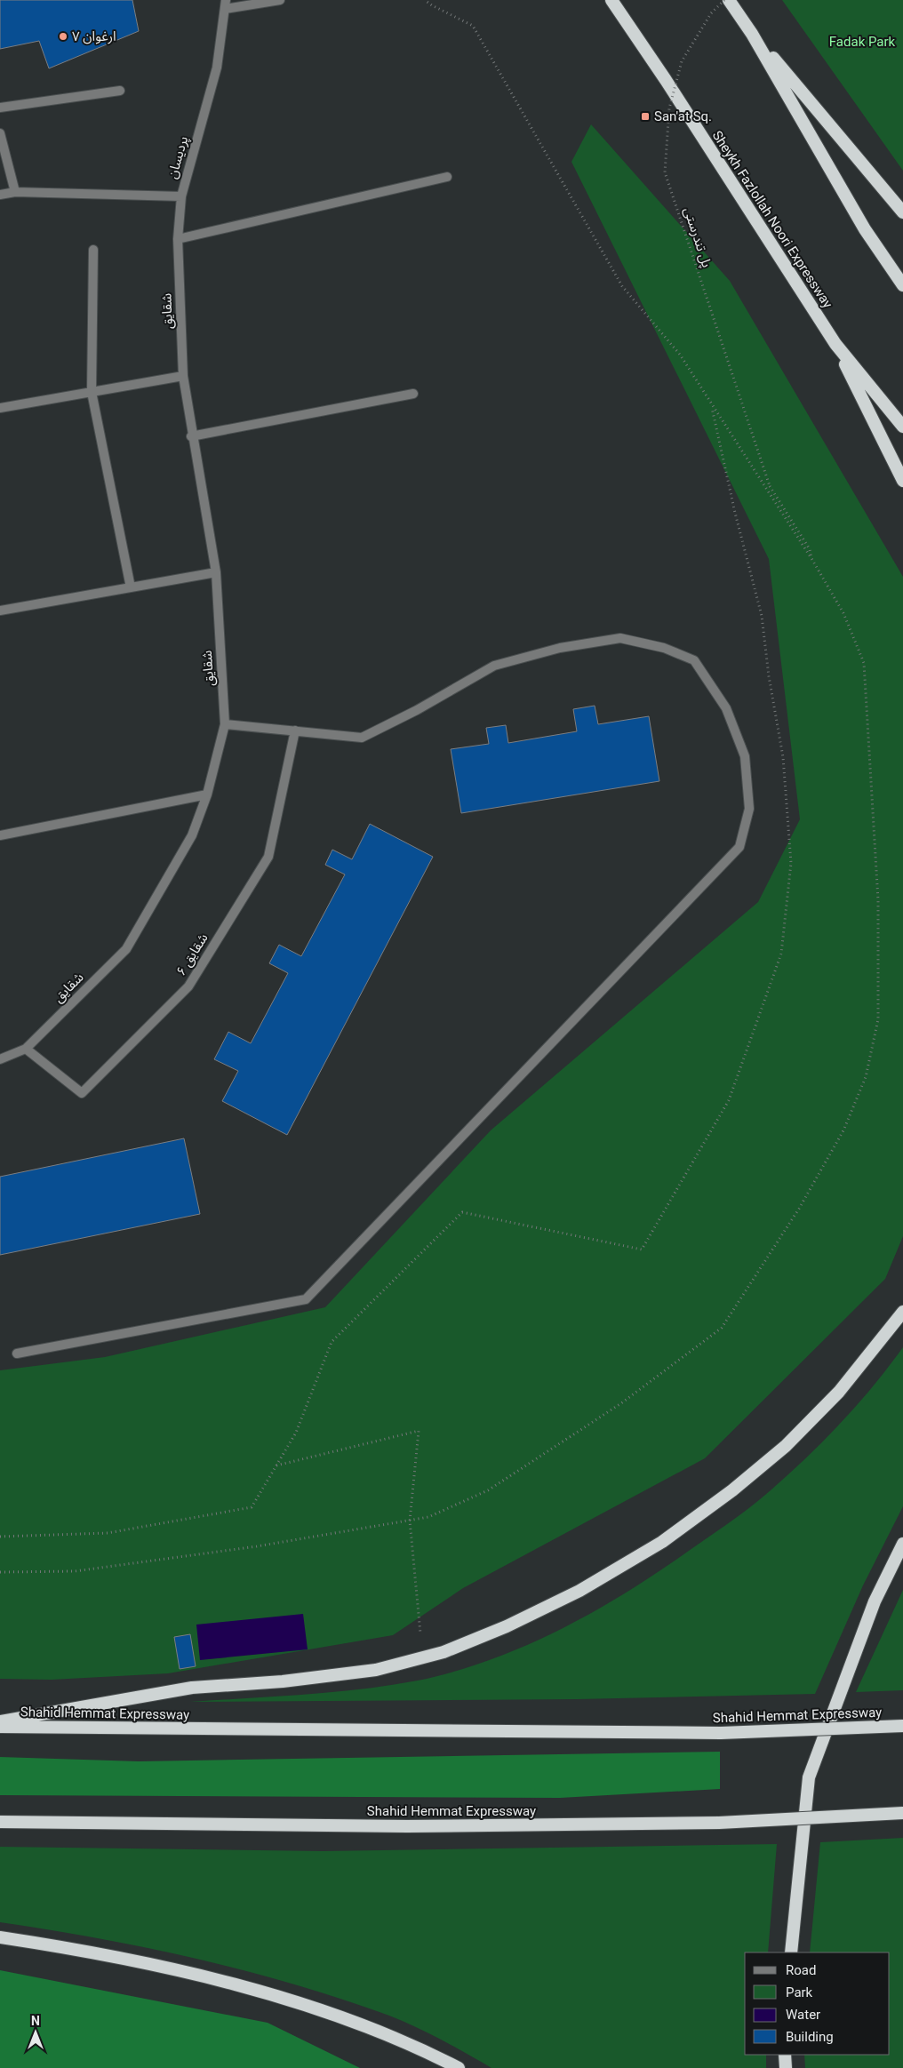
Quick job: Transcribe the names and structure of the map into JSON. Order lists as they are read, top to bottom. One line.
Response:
{"streets":{"highway":["Sheykh Fazlollah Noori Expressway","Shahid Hemmat Expressway"],"street":["پردیسان","شقایق","شقایق ۶"],"path":["پل تندرستی"]},"crossings":[["پردیسان","شقایق"],["شقایق","شقایق ۶"]],"parks":["Fadak Park"],"places":{"other":["ارغوان ۷"],"transit":["San'at Sq."]},"legend":["Road","Park","Water","Building"],"north":"top"}
